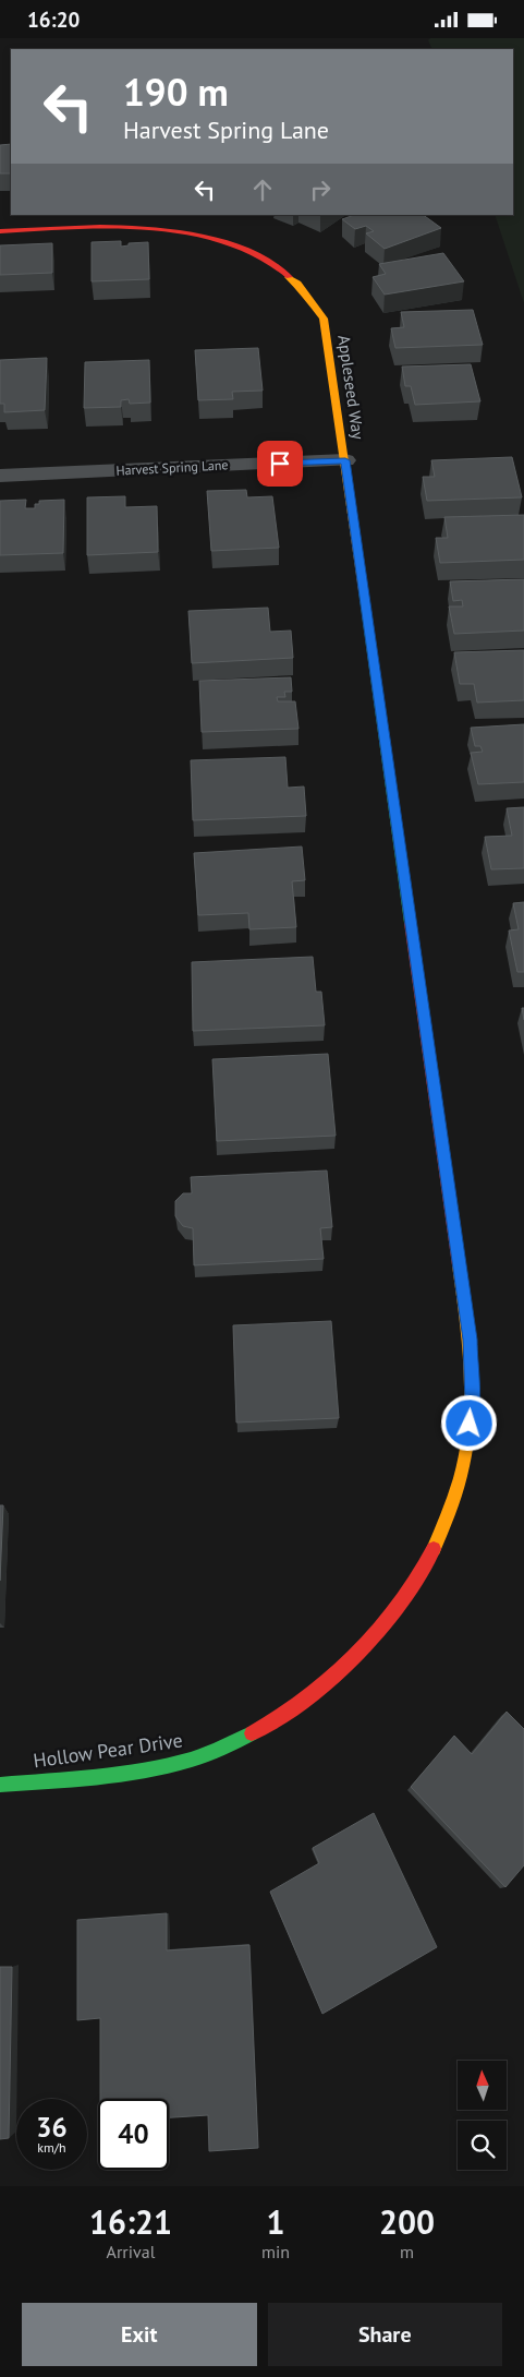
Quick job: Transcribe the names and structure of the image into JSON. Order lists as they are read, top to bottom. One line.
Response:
{"streets":{"street":["Appleseed Way","Harvest Spring Lane","Hollow Pear Drive"]},"crossings":[["Appleseed Way","Harvest Spring Lane"],["Appleseed Way","Hollow Pear Drive"]],"north":"top","page":{"status":"16:20","turn":["190 m","Harvest Spring Lane"],"speed":"36 km/h","limit":"40","eta":["16:21","Arrival","1","min","200","m"],"buttons":["Exit","Share"]}}
